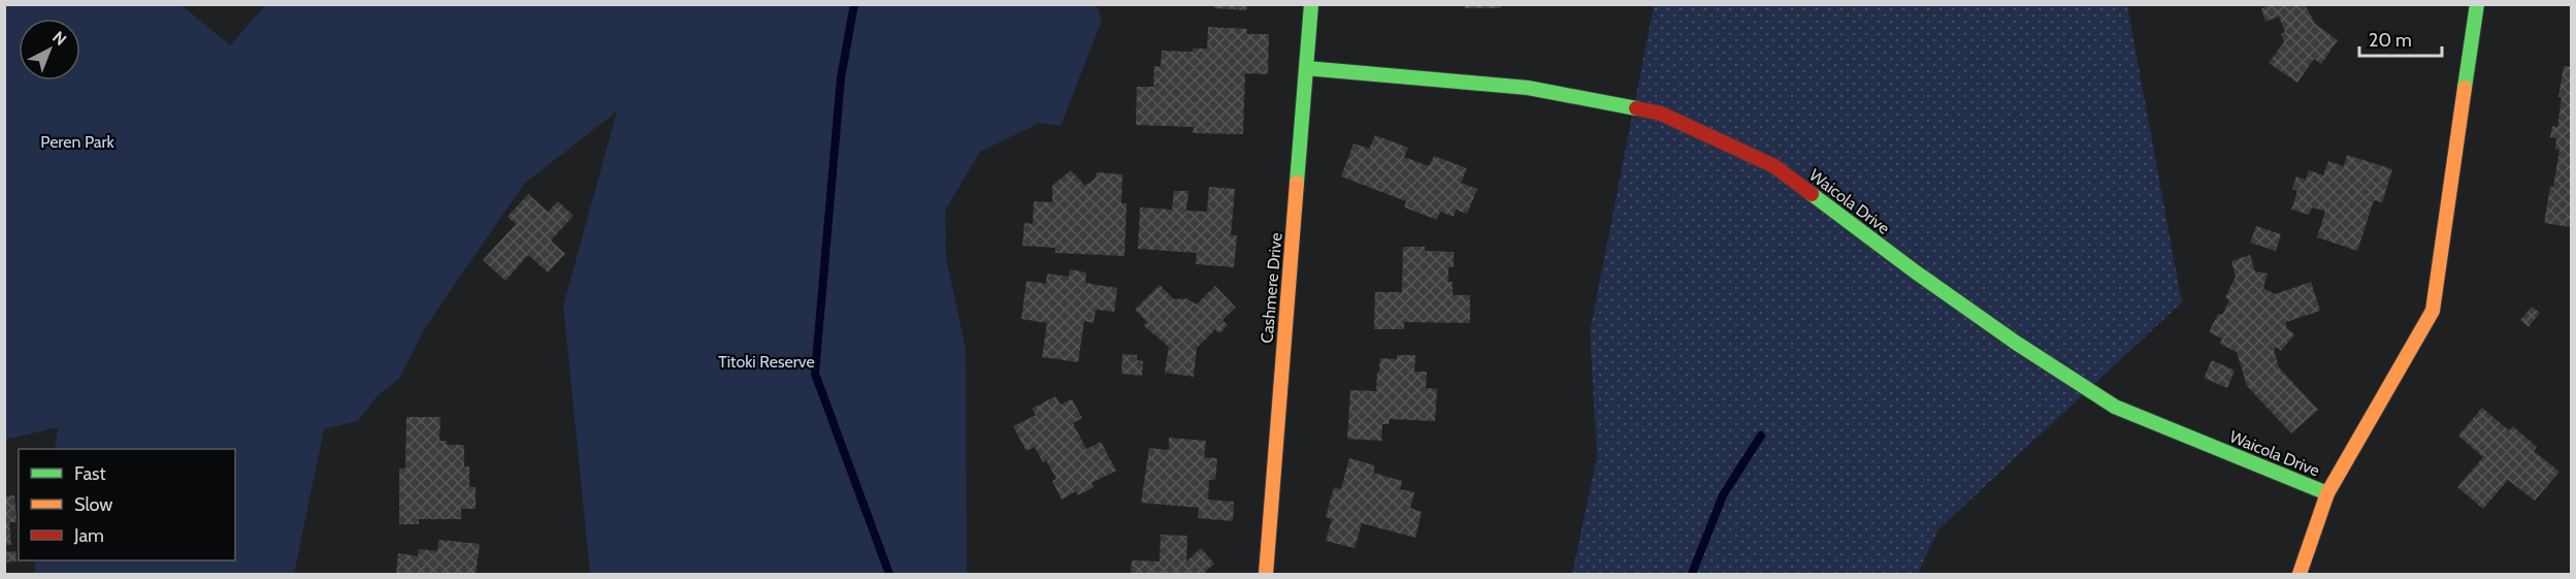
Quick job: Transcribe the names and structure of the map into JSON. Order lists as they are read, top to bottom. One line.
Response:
{"streets":{"street":["Waicola Drive","Cashmere Drive"]},"crossings":[["Waicola Drive","Cashmere Drive"]],"parks":["Peren Park","Titoki Reserve"],"legend":["Fast","Slow","Jam"],"scale_bar":"20 m","north":"top right"}
